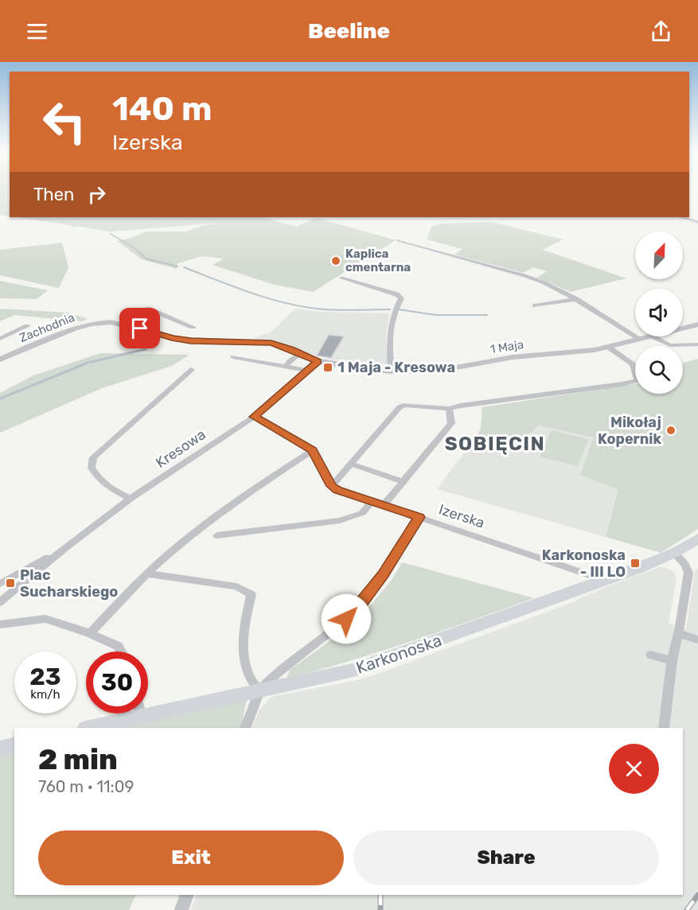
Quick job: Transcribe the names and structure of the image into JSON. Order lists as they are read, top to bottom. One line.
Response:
{"streets":{"main road":["Karkonoska"],"street":["Zachodnia","1 Maja","Kresowa","Izerska"]},"crossings":[["Zachodnia","1 Maja"],["Zachodnia","Kresowa"],["1 Maja","Kresowa"],["Izerska","Karkonoska"]],"districts":["SOBIĘCIN"],"places":{"other":["Kaplica cmentarna","Mikołaj Kopernik"],"transit":["1 Maja - Kresowa","Karkonoska - III LO","Plac Sucharskiego"]},"north":"top right","page":{"header":"Beeline","turn":["140 m","Izerska"],"then":"Then","speed":"23 km/h","limit":"30","heading":["2 min","760 m · 11:09"],"buttons":["Exit","Share"]}}
